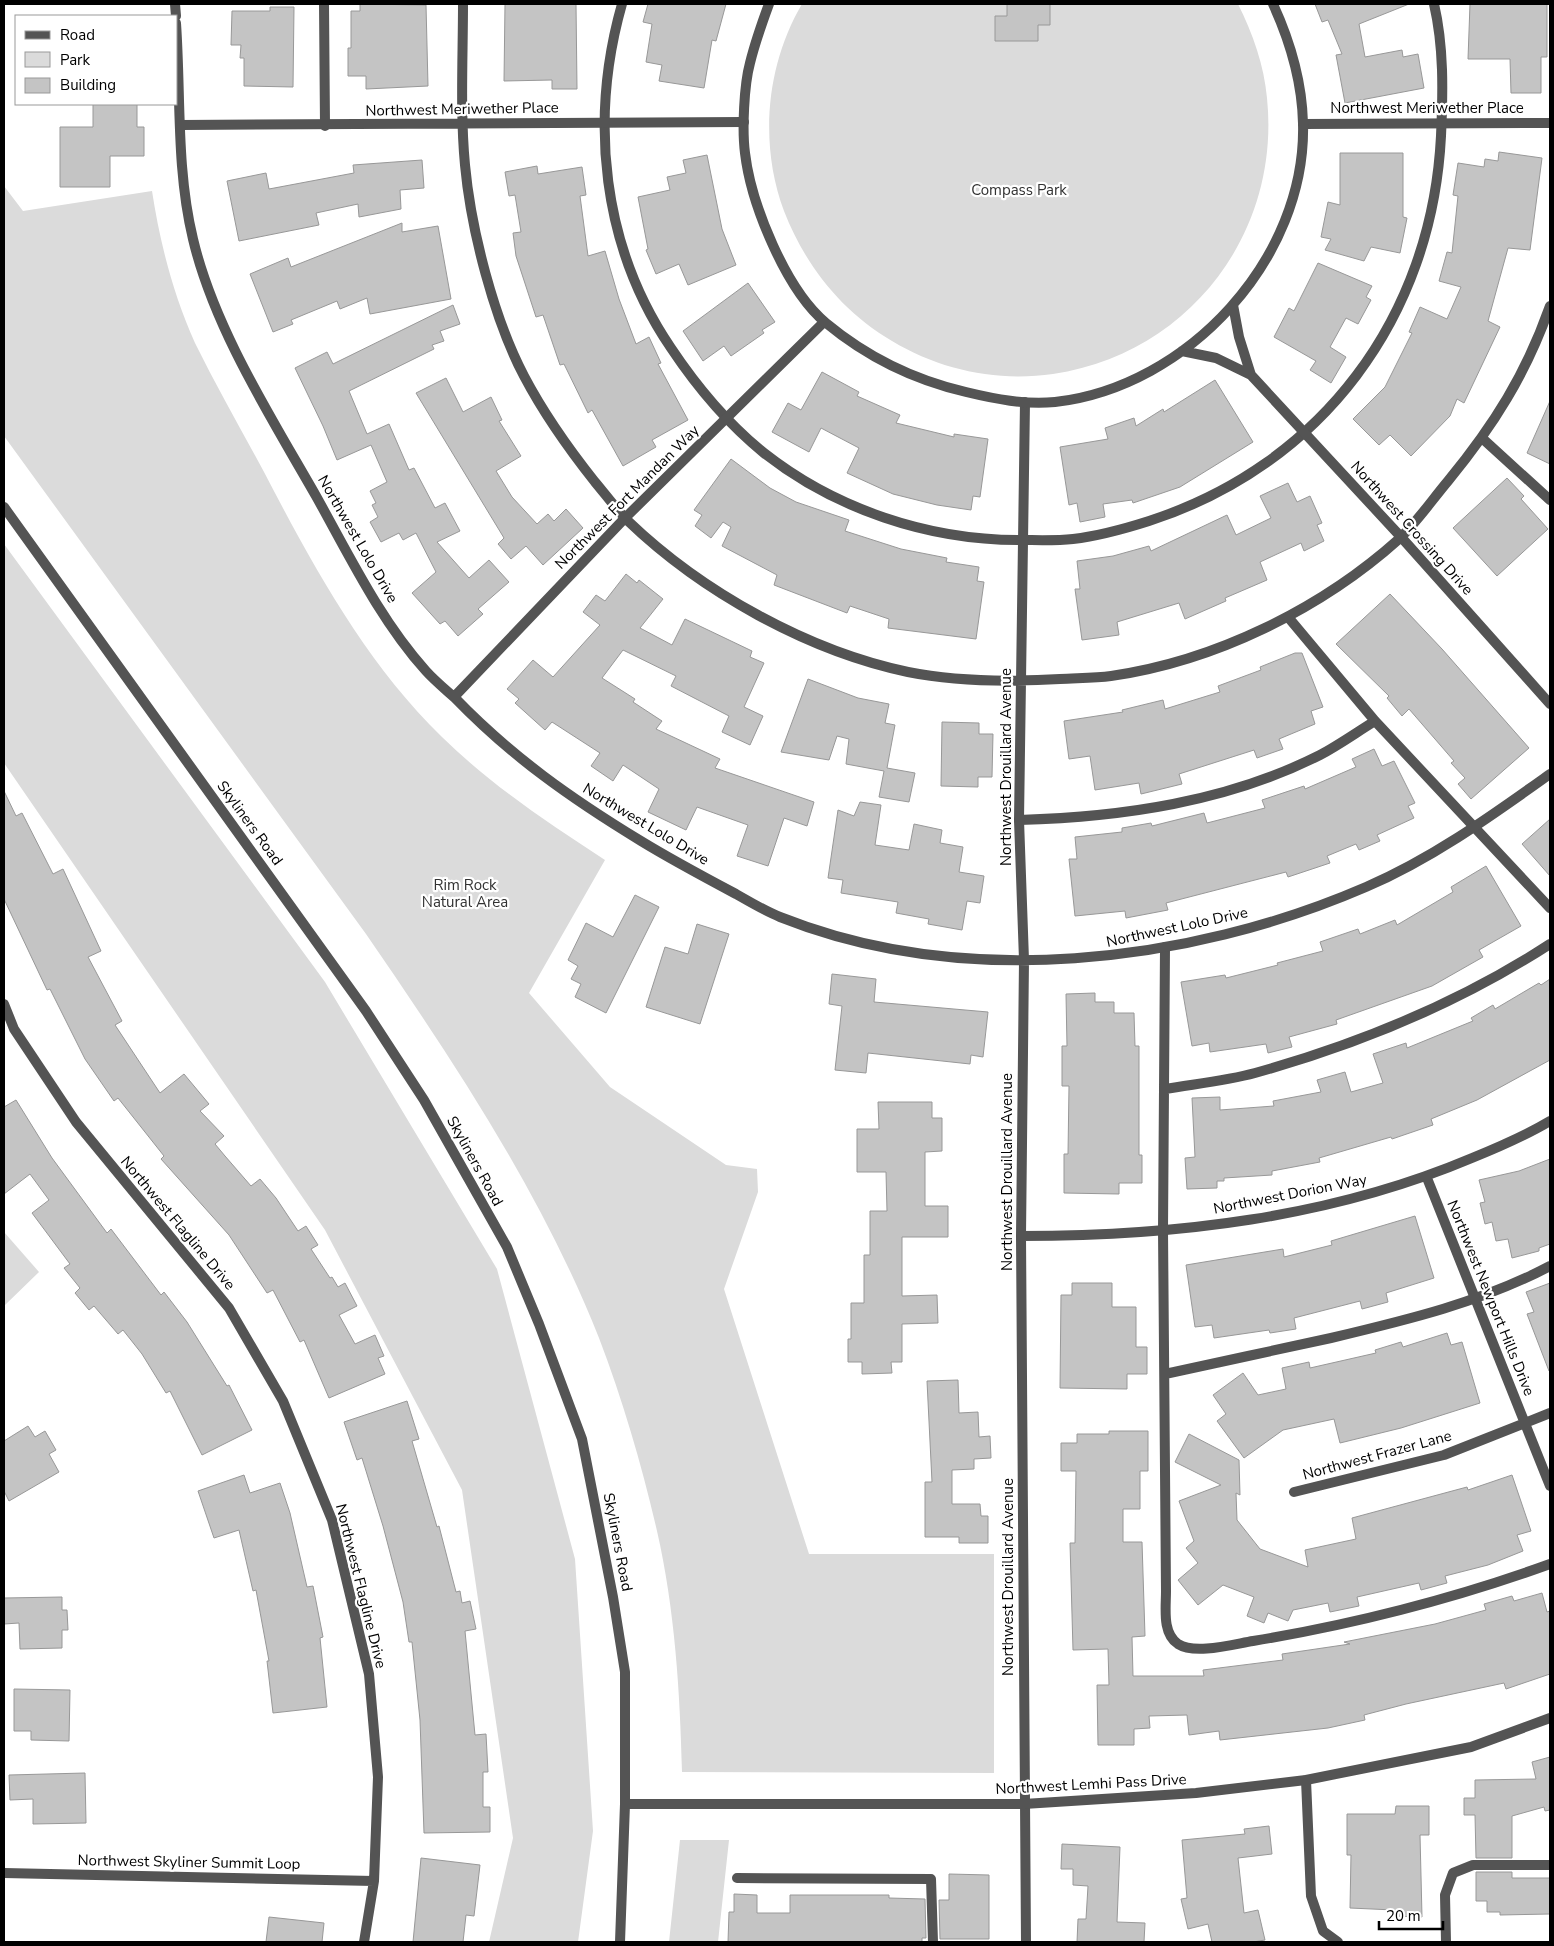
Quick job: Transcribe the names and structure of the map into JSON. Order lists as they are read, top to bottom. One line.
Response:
{"streets":{"street":["Northwest Meriwether Place","Northwest Fort Mandan Way","Northwest Crossing Drive","Northwest Lolo Drive","Northwest Drouillard Avenue","Skyliners Road","Northwest Dorion Way","Northwest Flagline Drive","Northwest Newport Hills Drive","Northwest Frazer Lane","Northwest Lemhi Pass Drive","Northwest Skyliner Summit Loop"]},"crossings":[["Northwest Meriwether Place","Northwest Lolo Drive"],["Northwest Fort Mandan Way","Northwest Lolo Drive"],["Northwest Lolo Drive","Northwest Drouillard Avenue"],["Northwest Drouillard Avenue","Northwest Dorion Way"],["Northwest Drouillard Avenue","Northwest Lemhi Pass Drive"],["Skyliners Road","Northwest Lemhi Pass Drive"],["Northwest Dorion Way","Northwest Newport Hills Drive"],["Northwest Flagline Drive","Northwest Skyliner Summit Loop"],["Northwest Newport Hills Drive","Northwest Frazer Lane"]],"parks":["Compass Park","Rim Rock Natural Area"],"legend":["Road","Park","Building"],"scale_bar":"20 m"}
